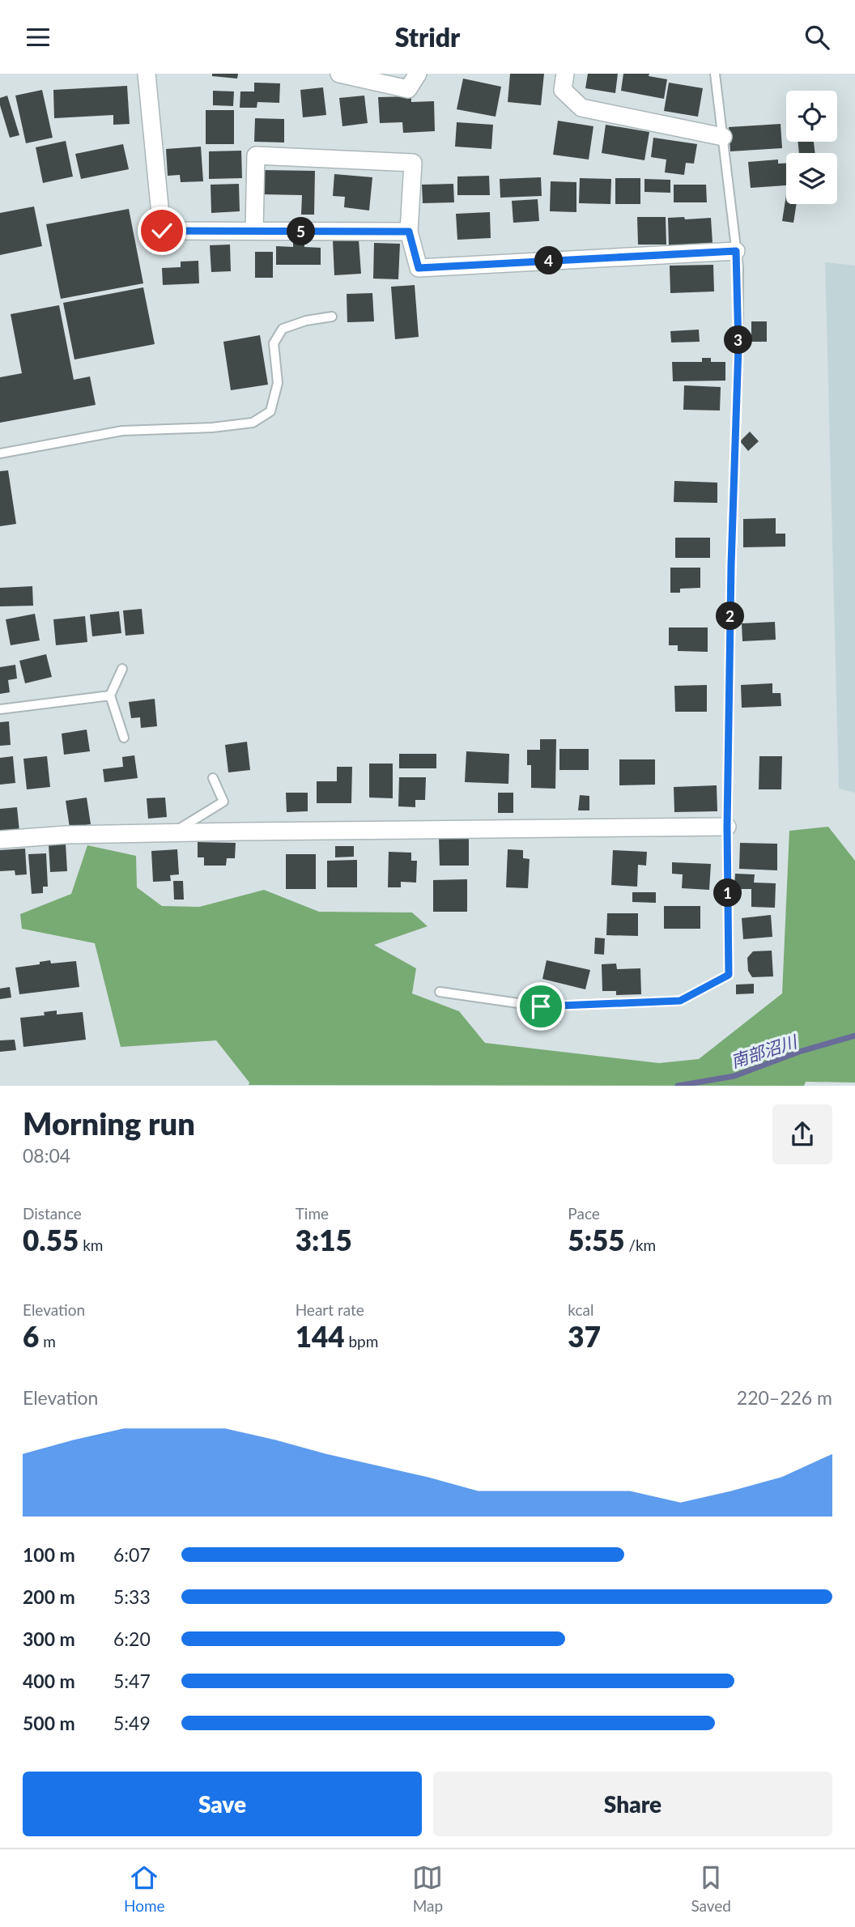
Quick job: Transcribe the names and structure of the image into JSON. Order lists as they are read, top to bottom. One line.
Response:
{"water":["南部沼川"],"page":{"header":"Stridr","pins":["5","4","3","2","1"],"heading":["Morning run","08:04"],"stats":[["Distance","0.55 km"],["Time","3:15"],["Pace","5:55 /km"],["Elevation","6 m"],["Heart rate","144 bpm"],["kcal","37"]],"chart":["Elevation","220–226 m"],"list":[{"name":"100 m","note":"6:07"},{"name":"200 m","note":"5:33"},{"name":"300 m","note":"6:20"},{"name":"400 m","note":"5:47"},{"name":"500 m","note":"5:49"}],"buttons":["Save","Share"],"tabs":["Home","Map","Saved"]}}
